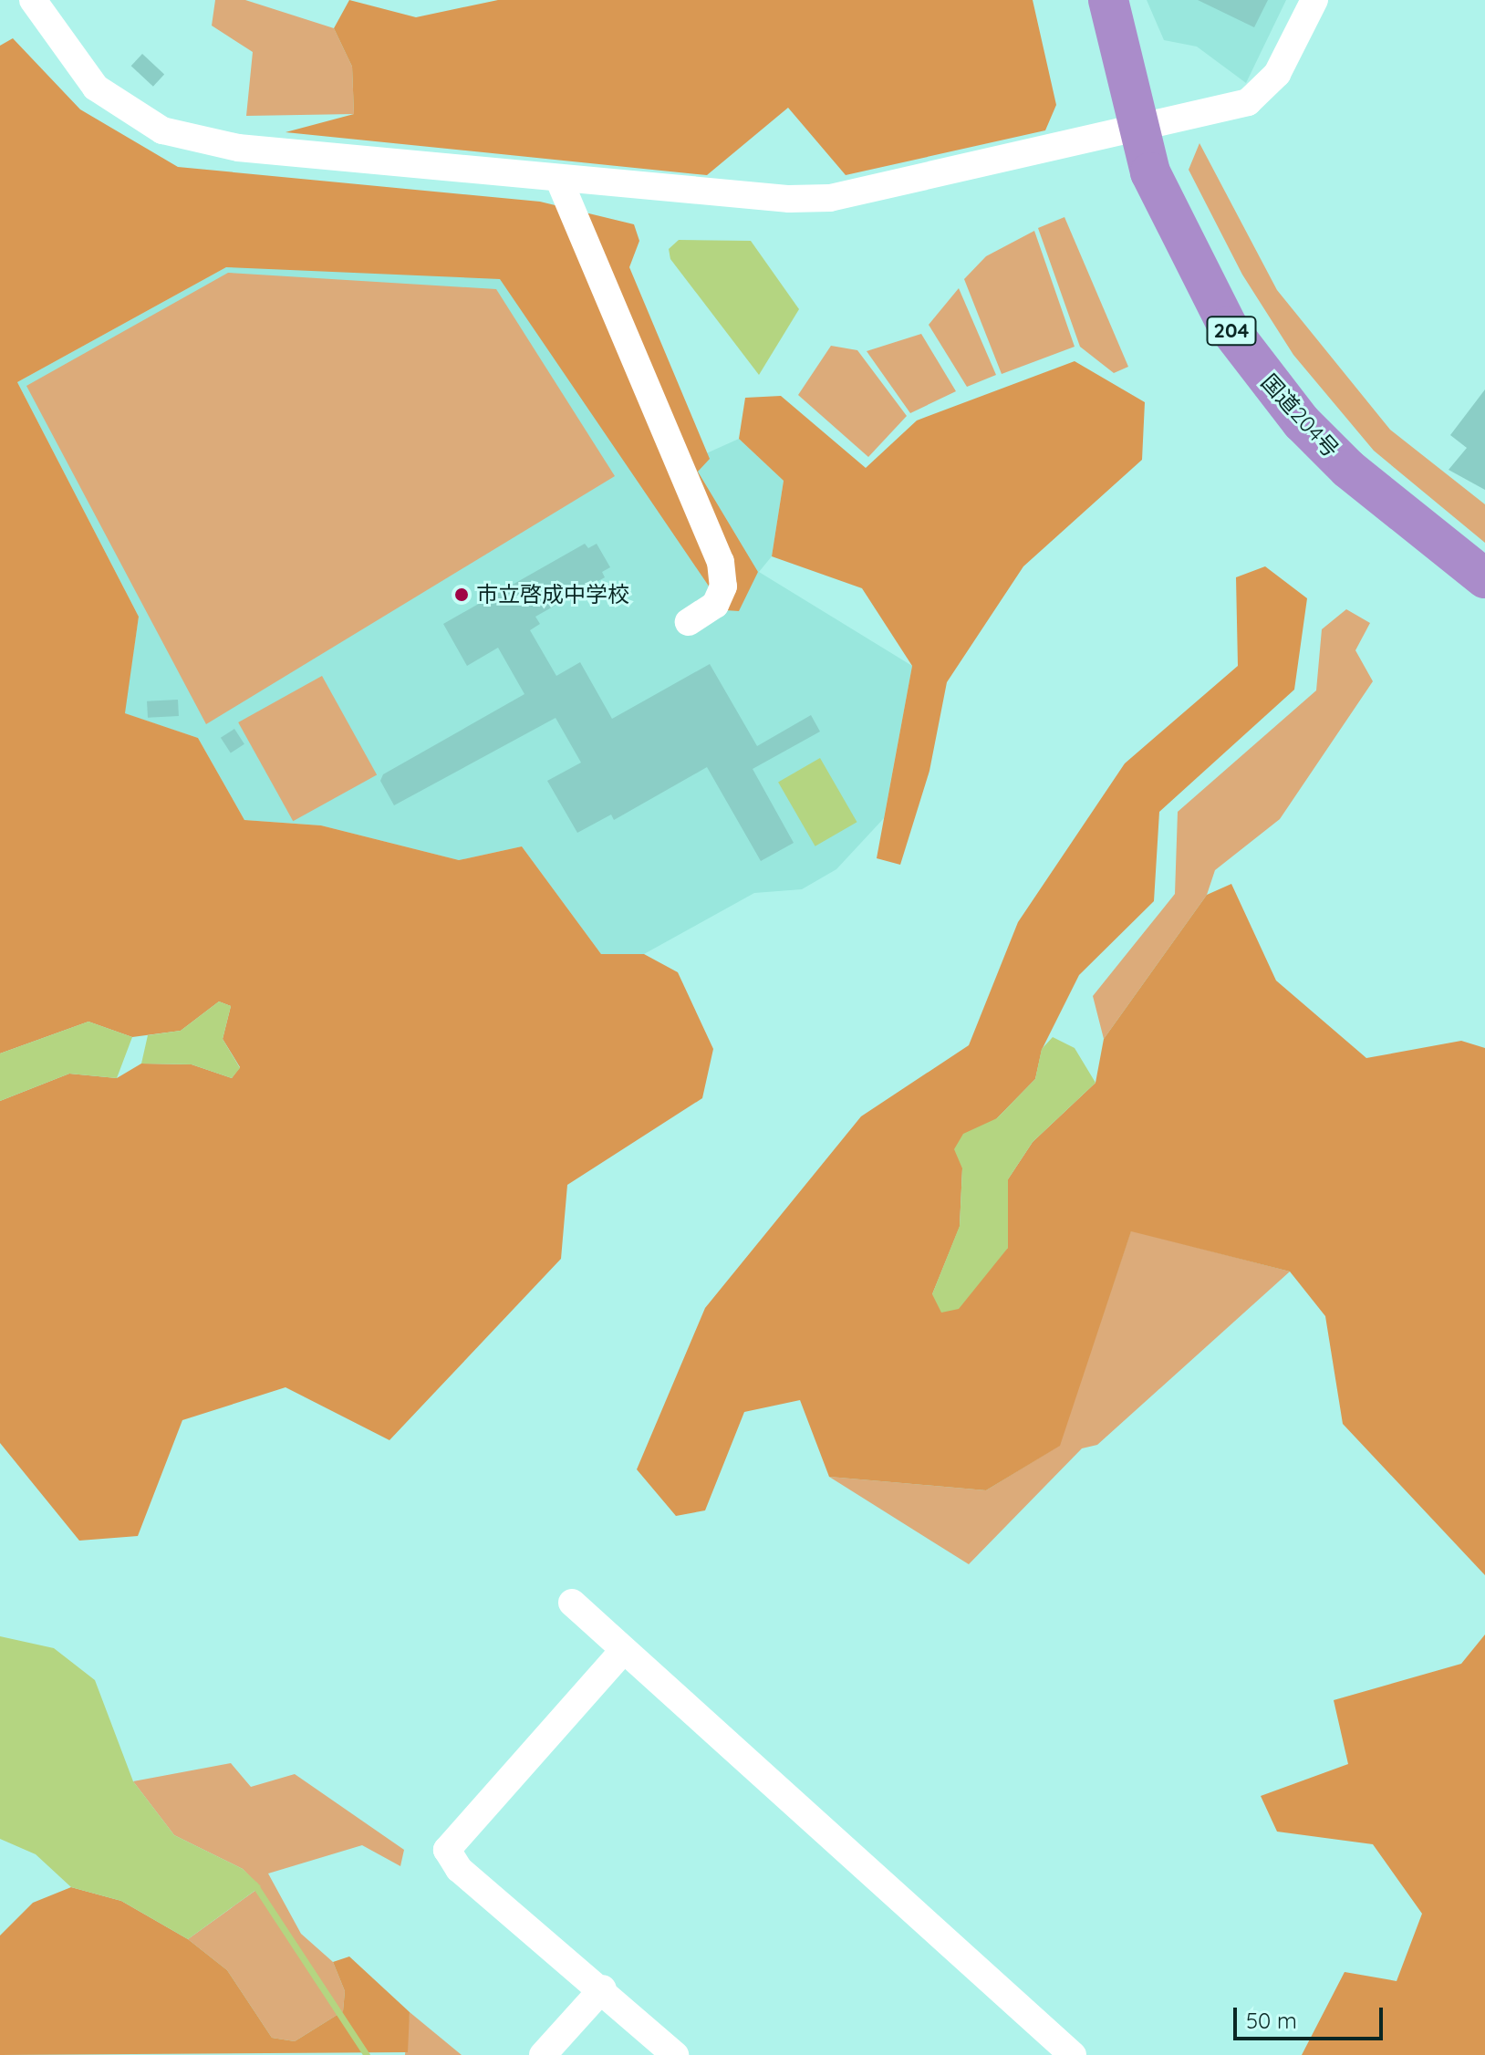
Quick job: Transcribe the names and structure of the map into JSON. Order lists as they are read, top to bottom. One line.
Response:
{"streets":{"highway":["204","国道204号"]},"places":["市立啓成中学校"],"scale_bar":"50 m"}
